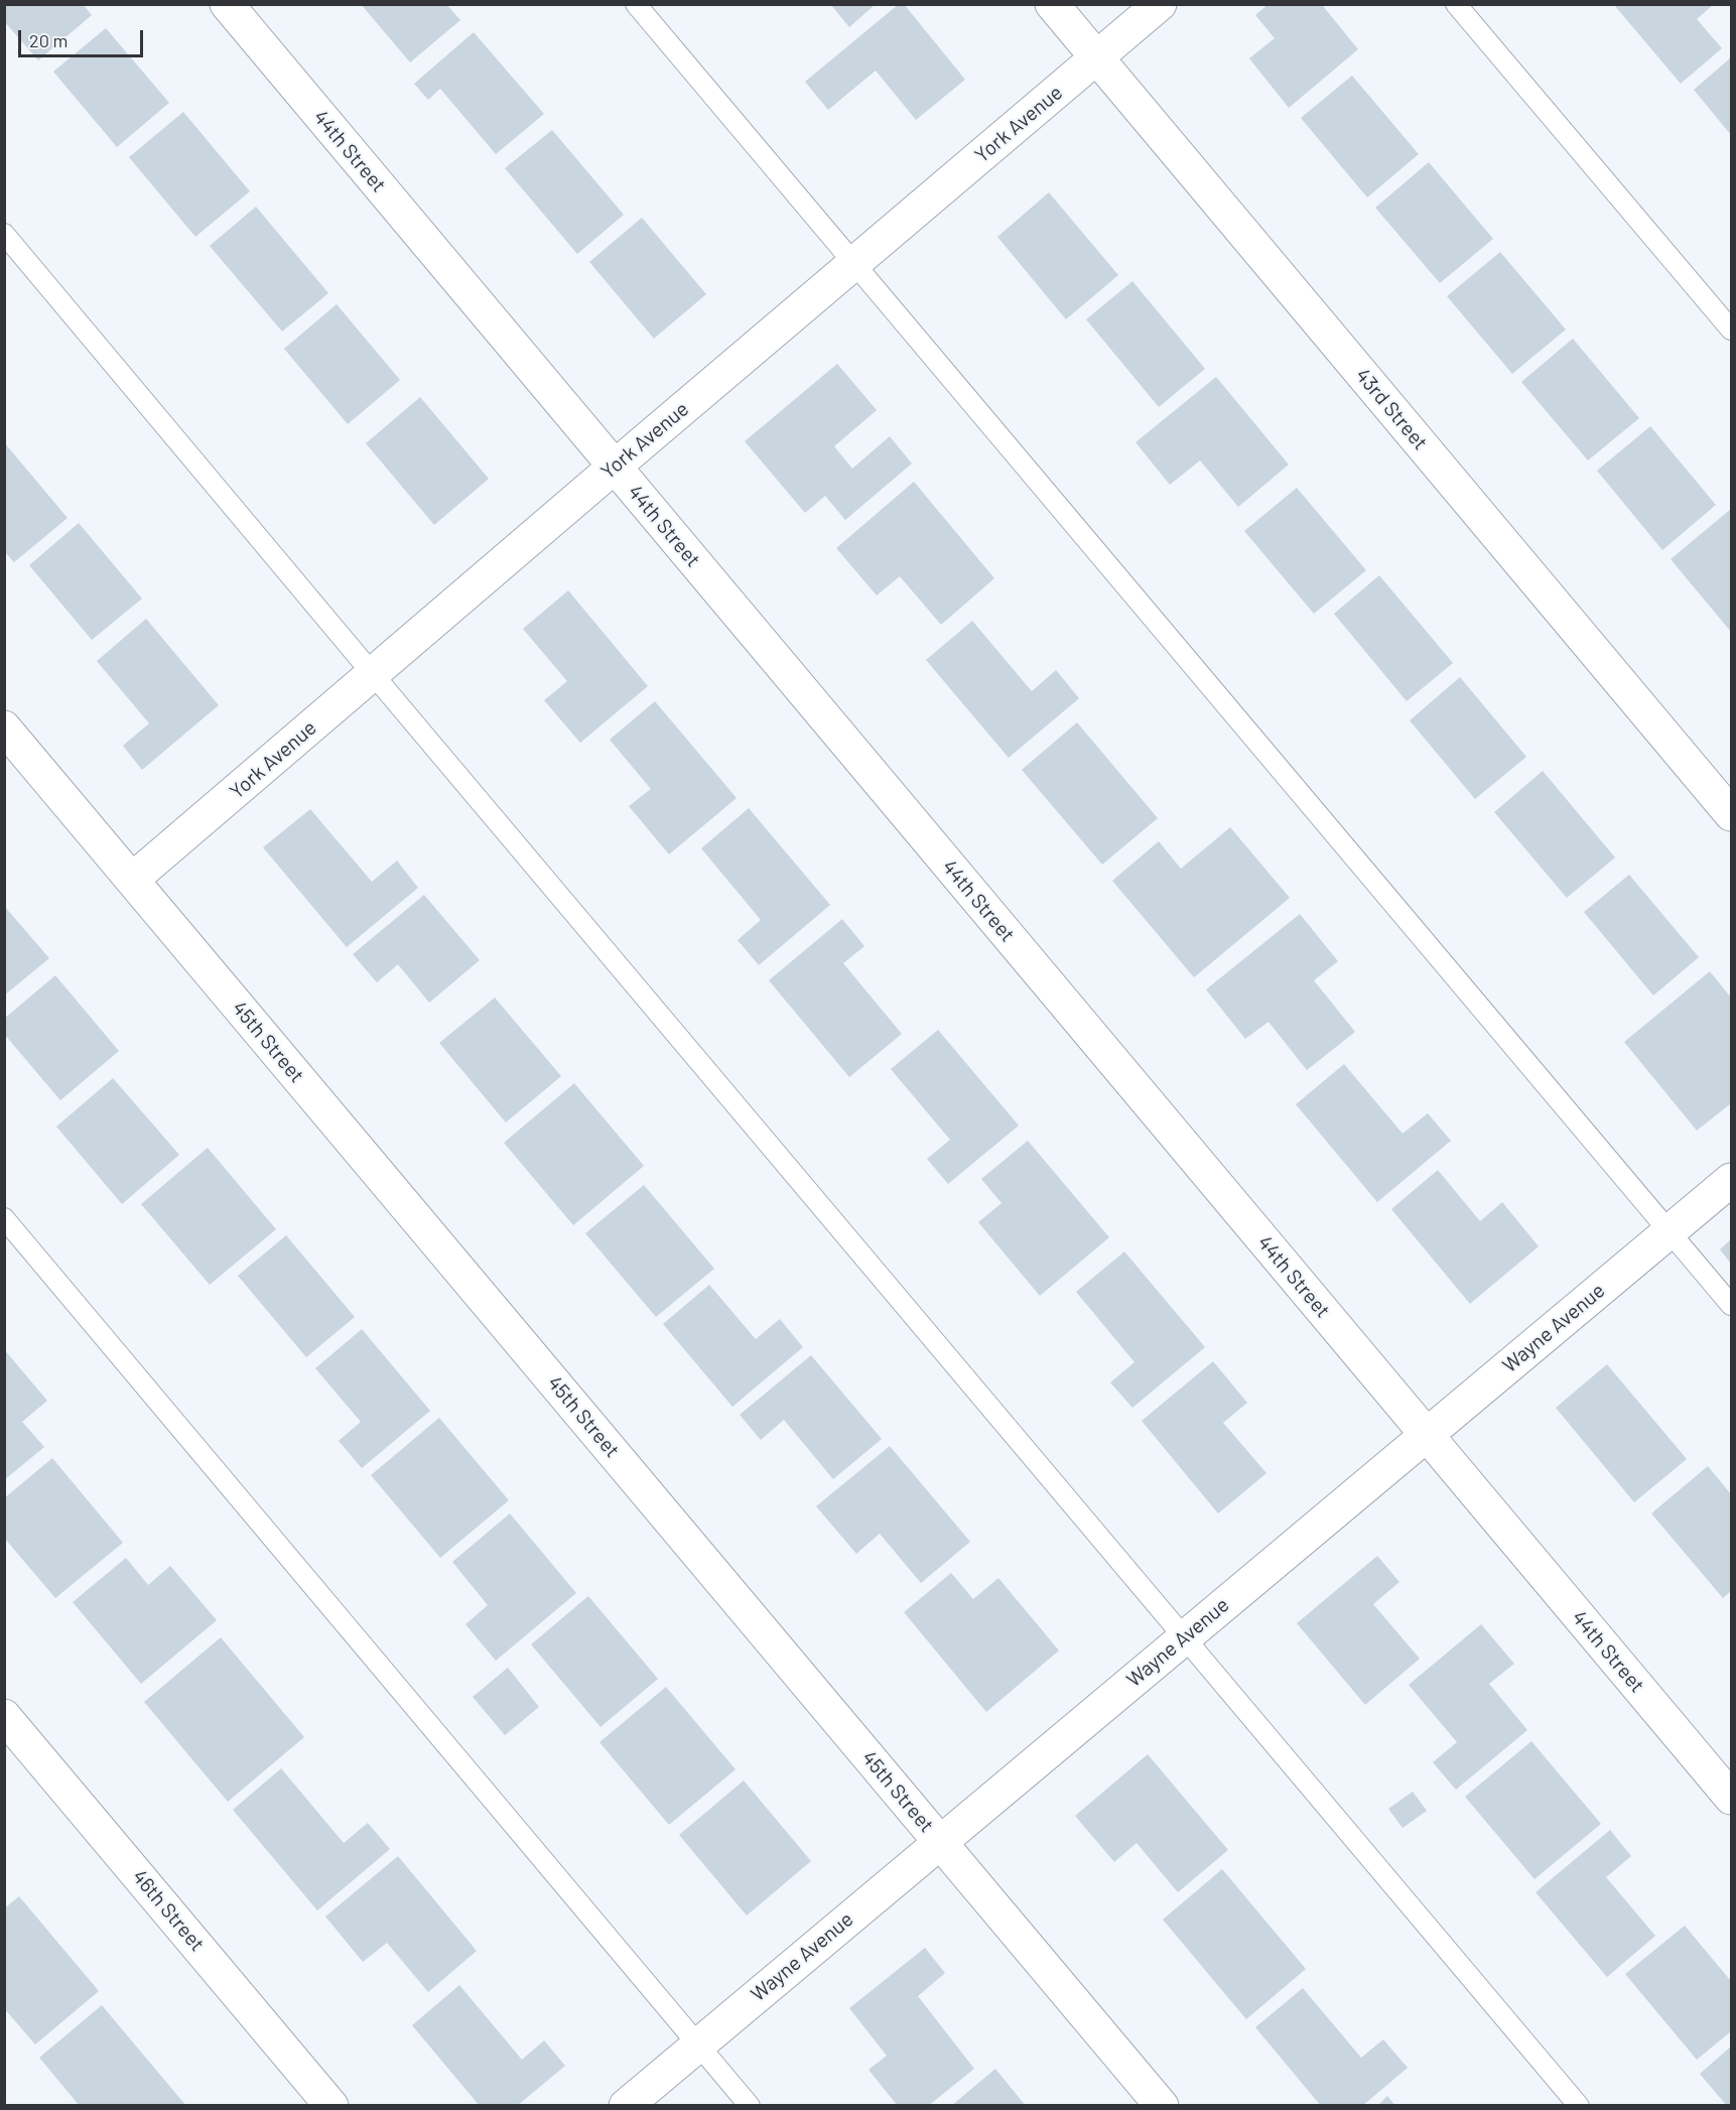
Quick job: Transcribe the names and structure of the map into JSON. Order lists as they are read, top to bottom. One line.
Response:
{"streets":{"street":["York Avenue","44th Street","43rd Street","45th Street","Wayne Avenue","46th Street"]},"crossings":[["York Avenue","44th Street"],["York Avenue","43rd Street"],["York Avenue","45th Street"],["44th Street","Wayne Avenue"],["45th Street","Wayne Avenue"]],"scale_bar":"20 m"}
